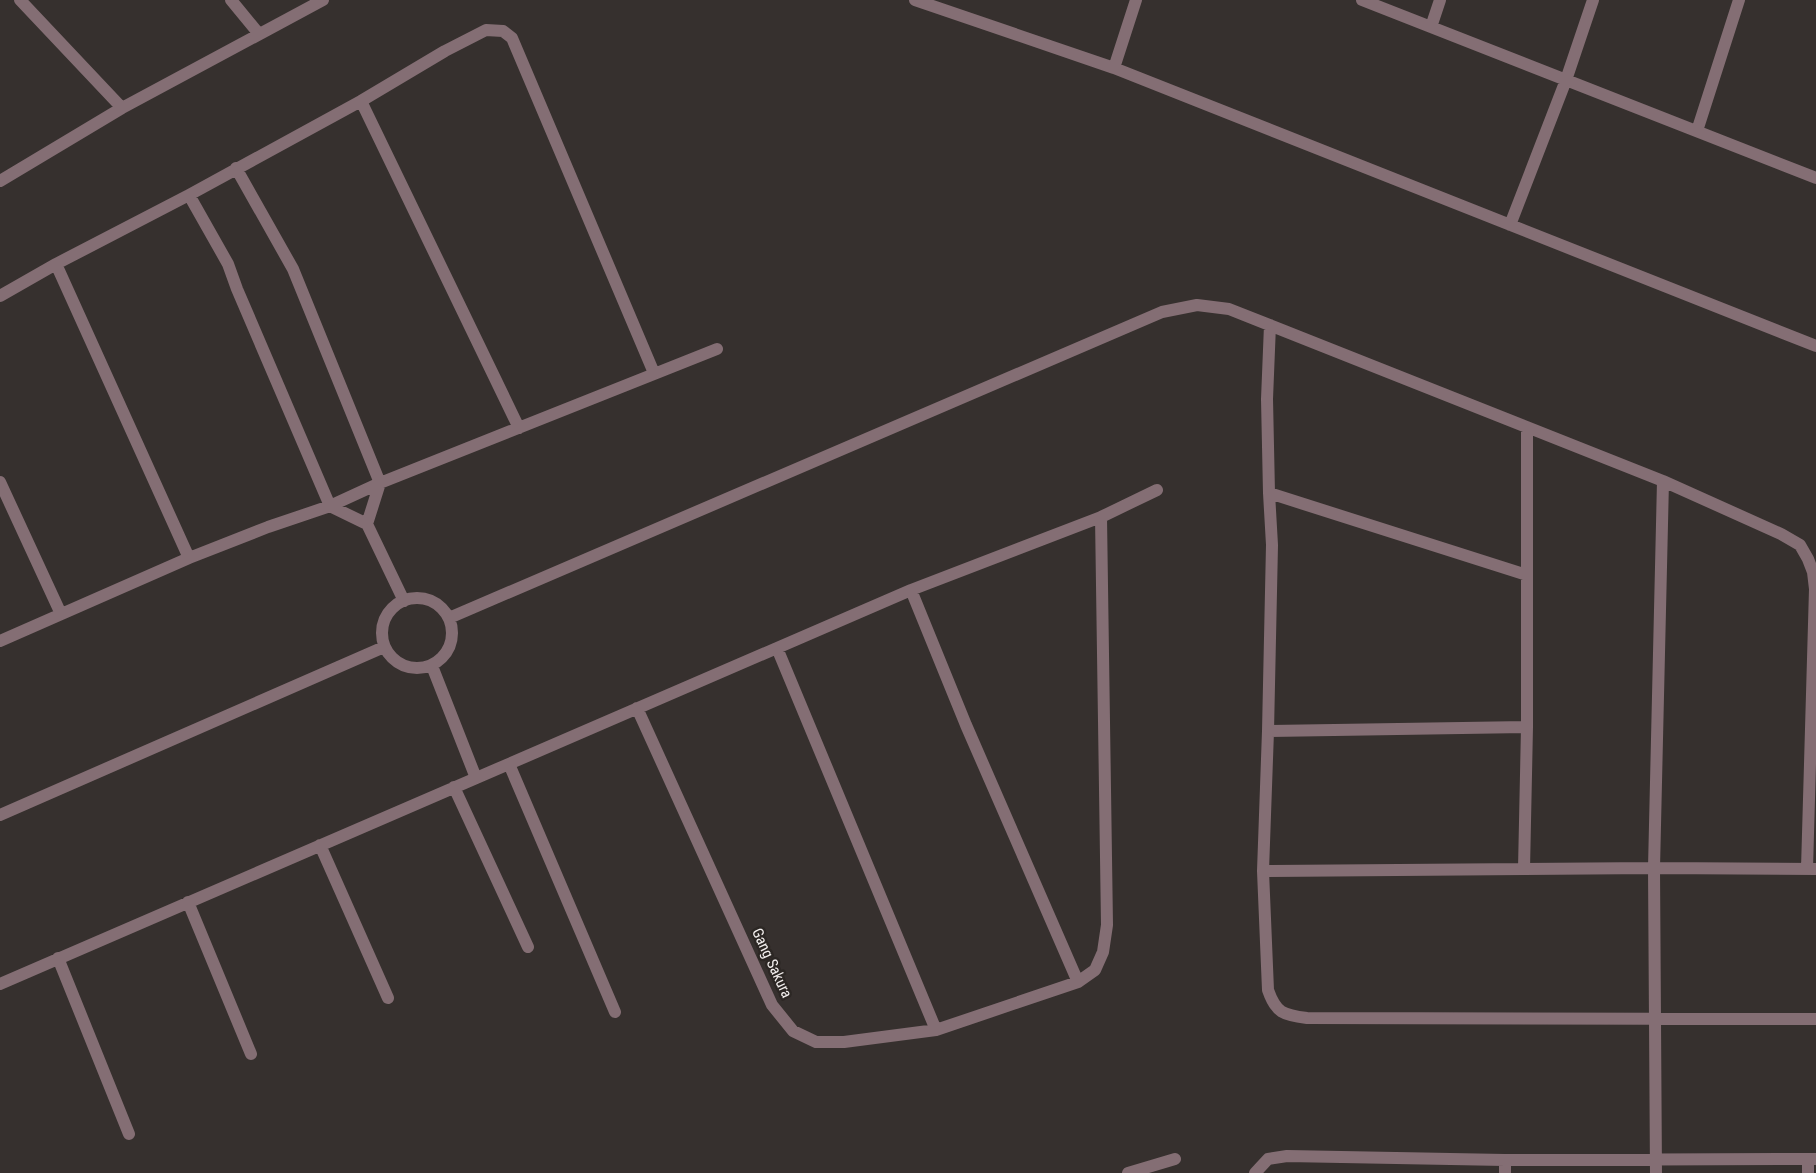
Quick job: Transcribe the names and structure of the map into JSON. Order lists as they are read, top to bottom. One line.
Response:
{"streets":{"street":["Gang Sakura"]}}
